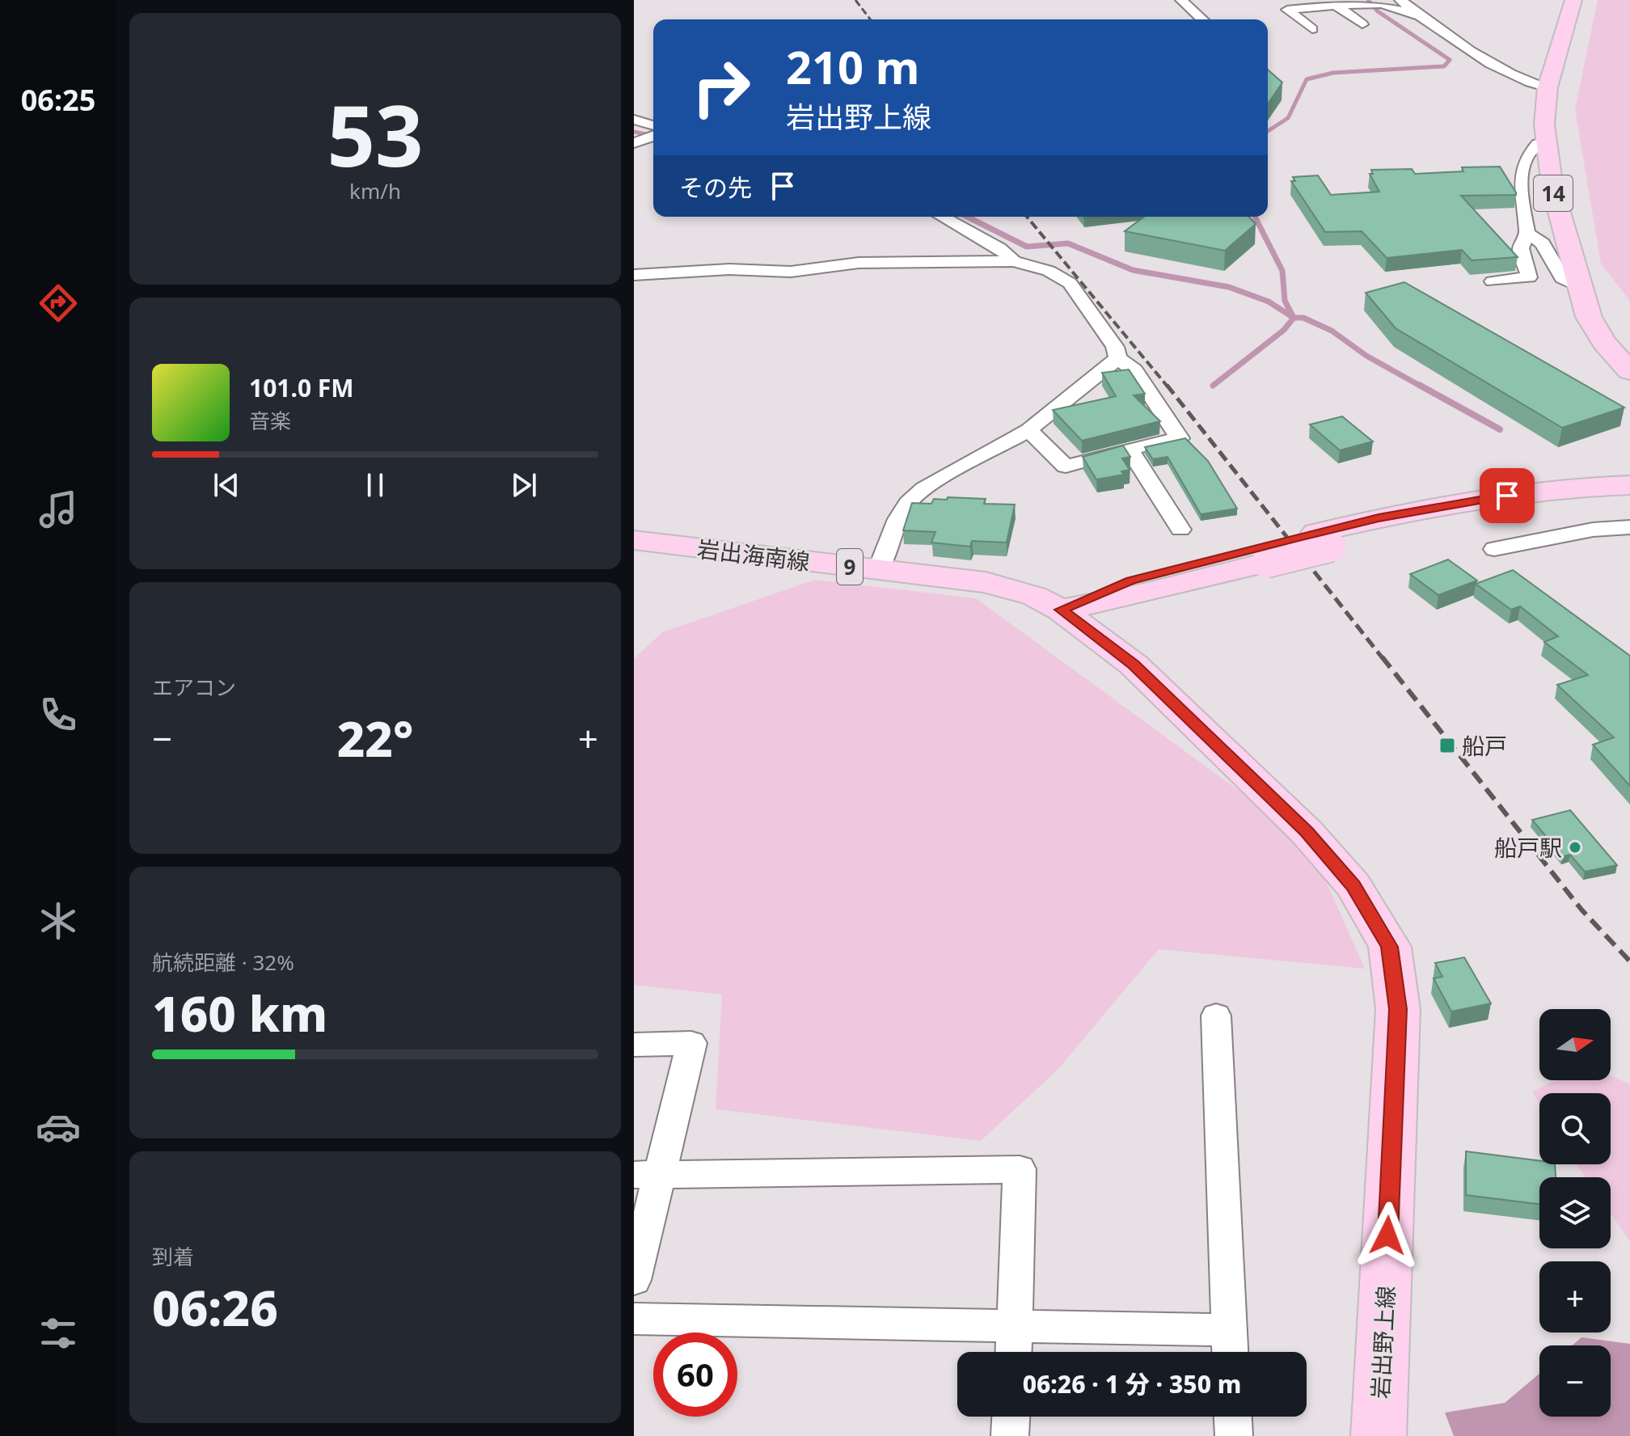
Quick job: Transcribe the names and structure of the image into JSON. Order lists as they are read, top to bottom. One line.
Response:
{"streets":{"main road":["14","岩出海南線","9","岩出野上線"]},"crossings":[["岩出海南線","岩出野上線"]],"places":{"transit":["船戸"],"other":["船戸駅"]},"north":"right","page":{"tabs":"06:25","tile":[["53","km/h"],"エアコン",["航続距離 · 32%","160 km"],["到着","06:26"]],"turn":["210 m","岩出野上線"],"then":"その先","song":["101.0 FM","音楽"],"heat":["−","22°","+"],"map_buttons":["+","−"],"limit":"60","trip":"06:26 · 1 分 · 350 m"}}
